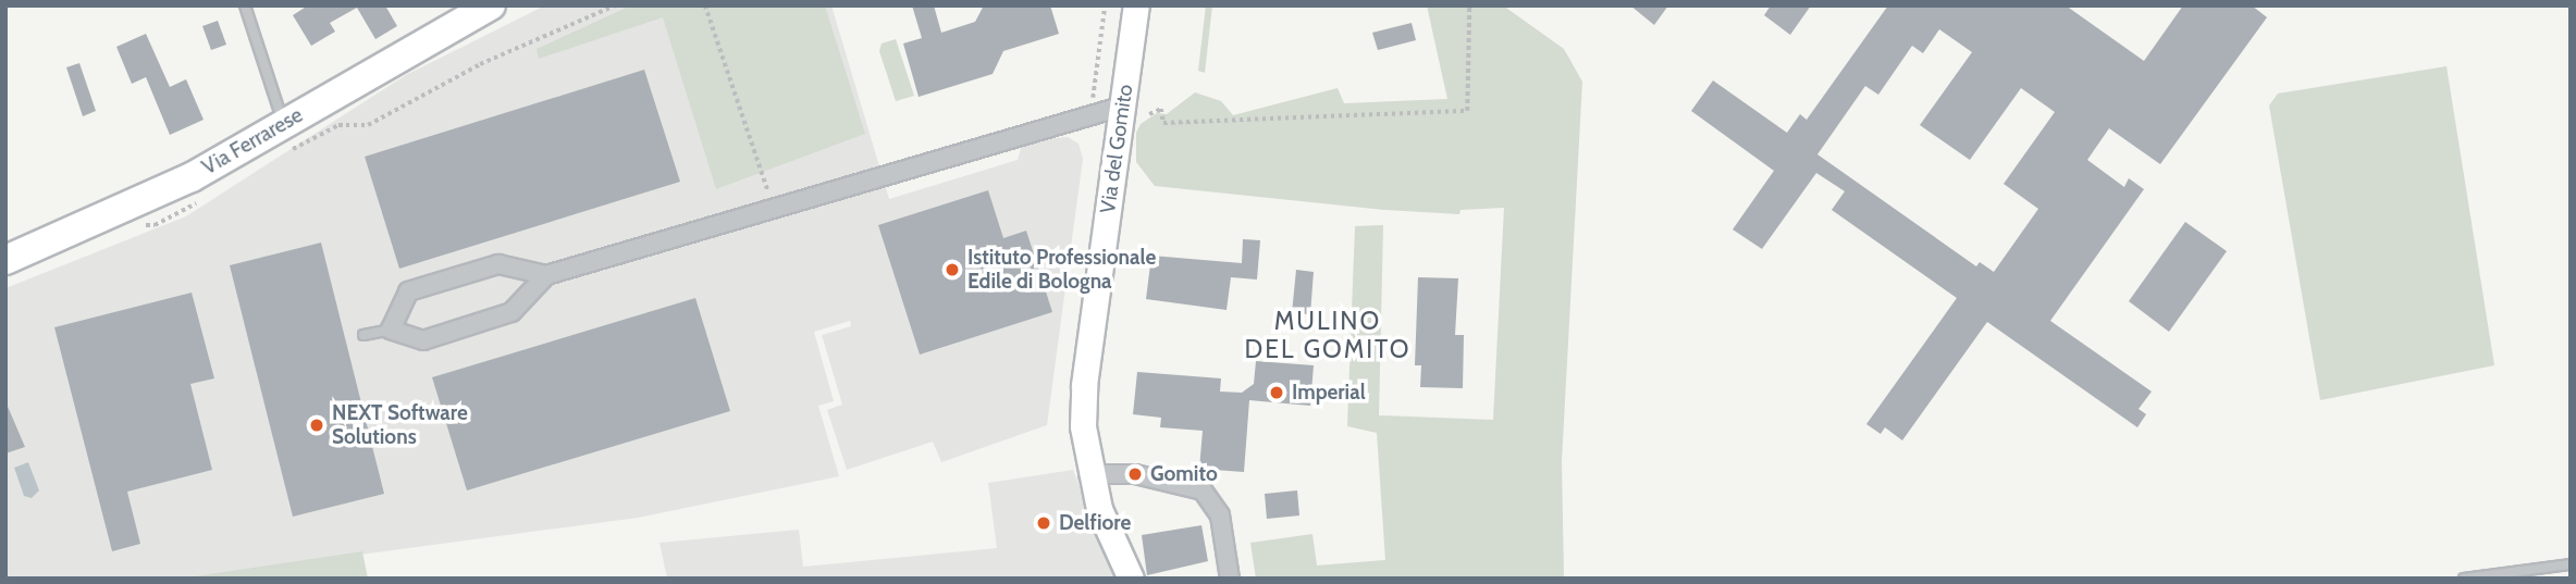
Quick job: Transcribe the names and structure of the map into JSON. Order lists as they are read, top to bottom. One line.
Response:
{"streets":{"main road":["Via Ferrarese"],"street":["Via del Gomito"]},"districts":["MULINO DEL GOMITO"],"places":["Istituto Professionale Edile di Bologna","Imperial","NEXT Software Solutions","Gomito","Delfiore"]}
